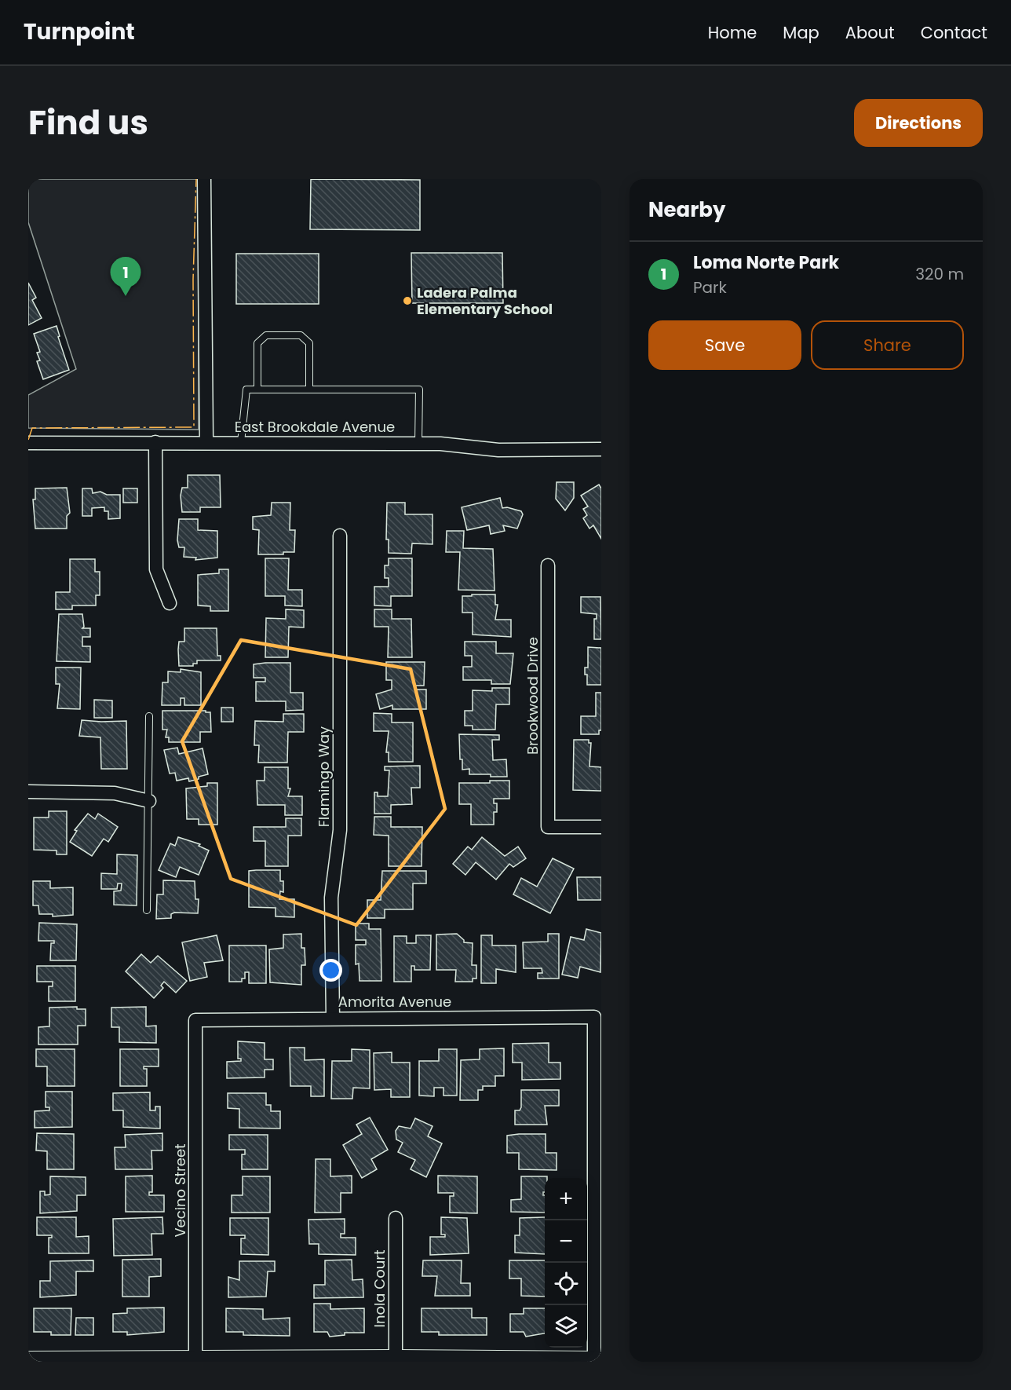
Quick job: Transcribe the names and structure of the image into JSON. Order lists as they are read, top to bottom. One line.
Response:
{"streets":{"street":["East Brookdale Avenue","Brookwood Drive","Flamingo Way","Amorita Avenue","Vecino Street","Inola Court"]},"crossings":[["Flamingo Way","Amorita Avenue"],["Amorita Avenue","Vecino Street"]],"places":["Ladera Palma Elementary School"],"page":{"header":"Turnpoint","nav":["Home","Map","About","Contact"],"title":"Find us","buttons":["Directions",["Save","Share"]],"heading":"Nearby","list":[{"mark":"1","name":"Loma Norte Park","note":"Park","value":"320 m"}],"pins":"1","map_buttons":["+","−"]}}
